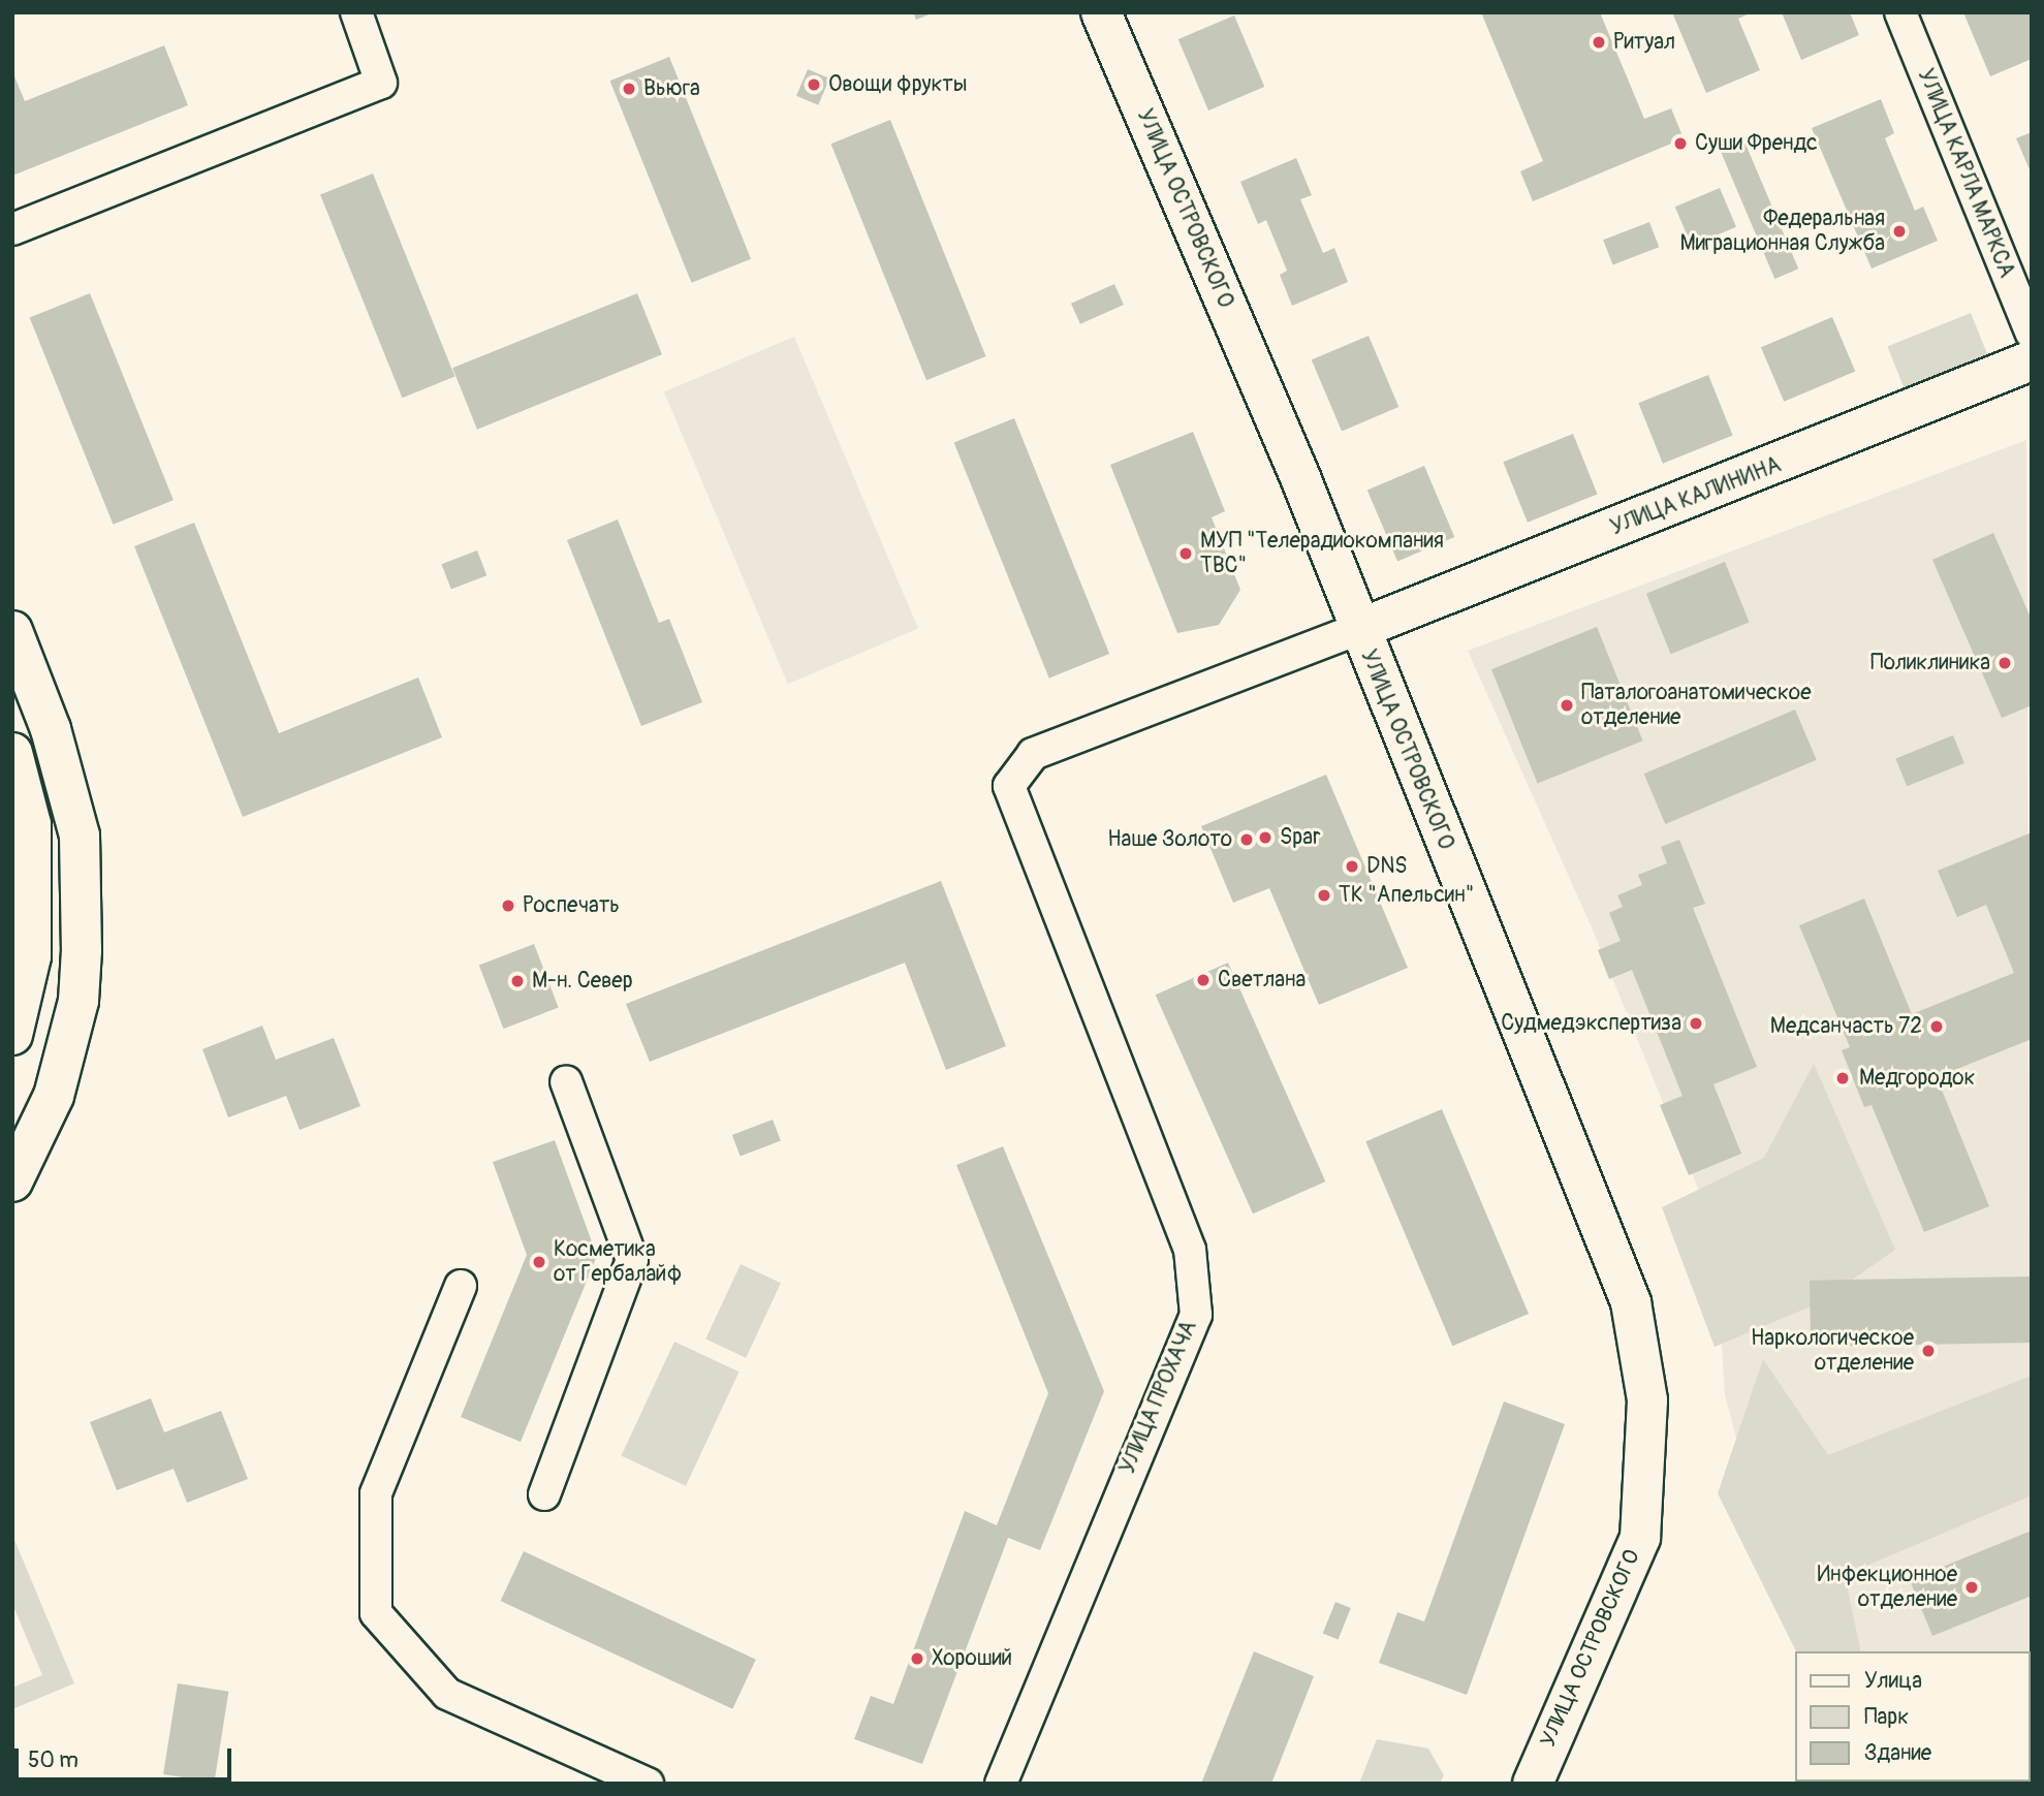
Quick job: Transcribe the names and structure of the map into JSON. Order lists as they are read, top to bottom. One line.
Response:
{"streets":{"street":["УЛИЦА КАРЛА МАРКСА","УЛИЦА ОСТРОВСКОГО","УЛИЦА КАЛИНИНА","УЛИЦА ПРОХАЧА"]},"crossings":[["УЛИЦА ОСТРОВСКОГО","УЛИЦА КАЛИНИНА"],["УЛИЦА ОСТРОВСКОГО","УЛИЦА ПРОХАЧА"],["УЛИЦА КАЛИНИНА","УЛИЦА ПРОХАЧА"]],"places":["Ритуал","Овощи фрукты","Вьюга","Суши Френдс","Федеральная Миграционная Служба","МУП \"Телерадиокомпания ТВС\"","Поликлиника","Паталогоанатомическое отделение","Spar","Наше Золото","DNS","ТК \"Апельсин\"","Роспечать","Светлана","М-н. Север","Судмедэкспертиза","Медсанчасть 72","Медгородок","Косметика от Гербалайф","Наркологическое отделение","Инфекционное отделение","Хороший"],"legend":["Улица","Парк","Здание"],"scale_bar":"50 m"}
